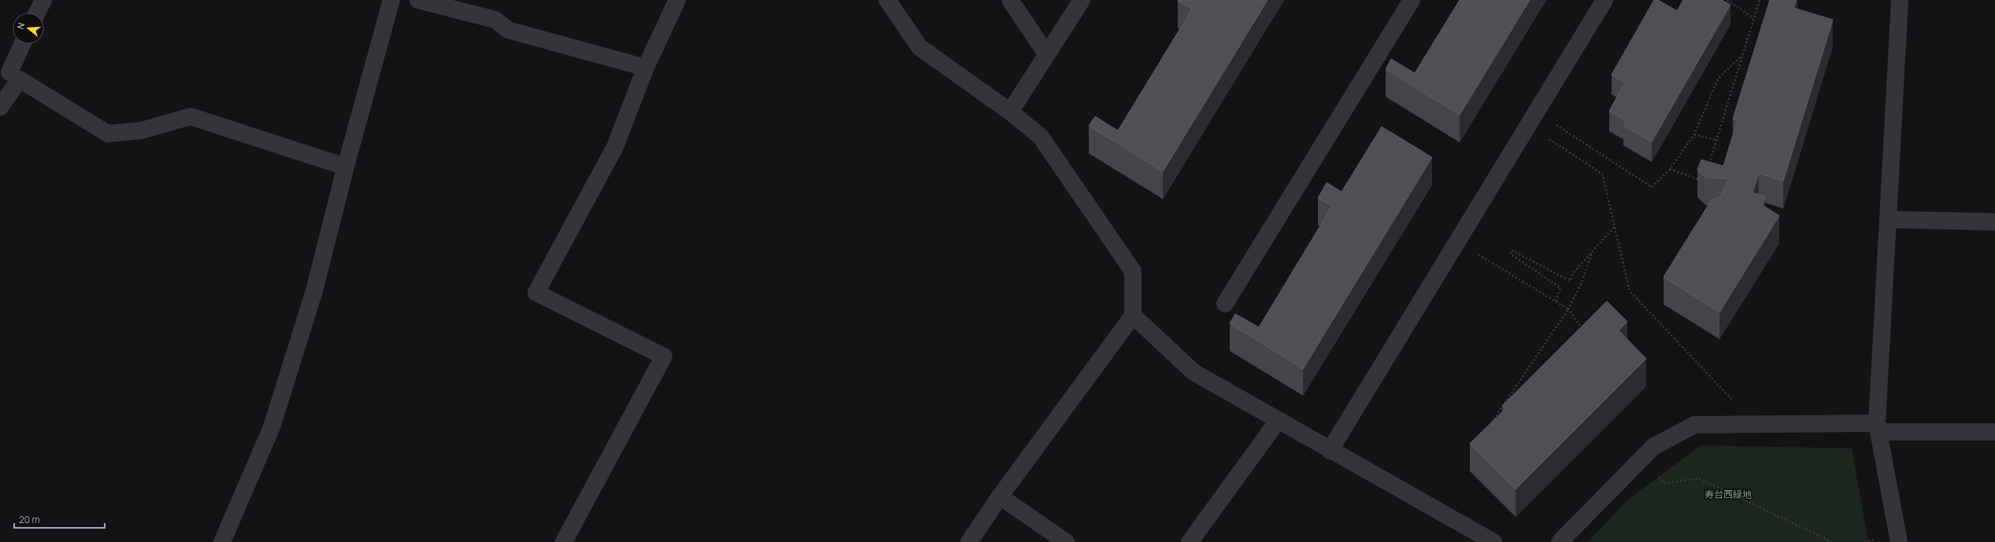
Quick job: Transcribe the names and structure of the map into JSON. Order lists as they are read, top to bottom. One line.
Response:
{"parks":["寿台西緑地"],"scale_bar":"20 m","north":"left"}
